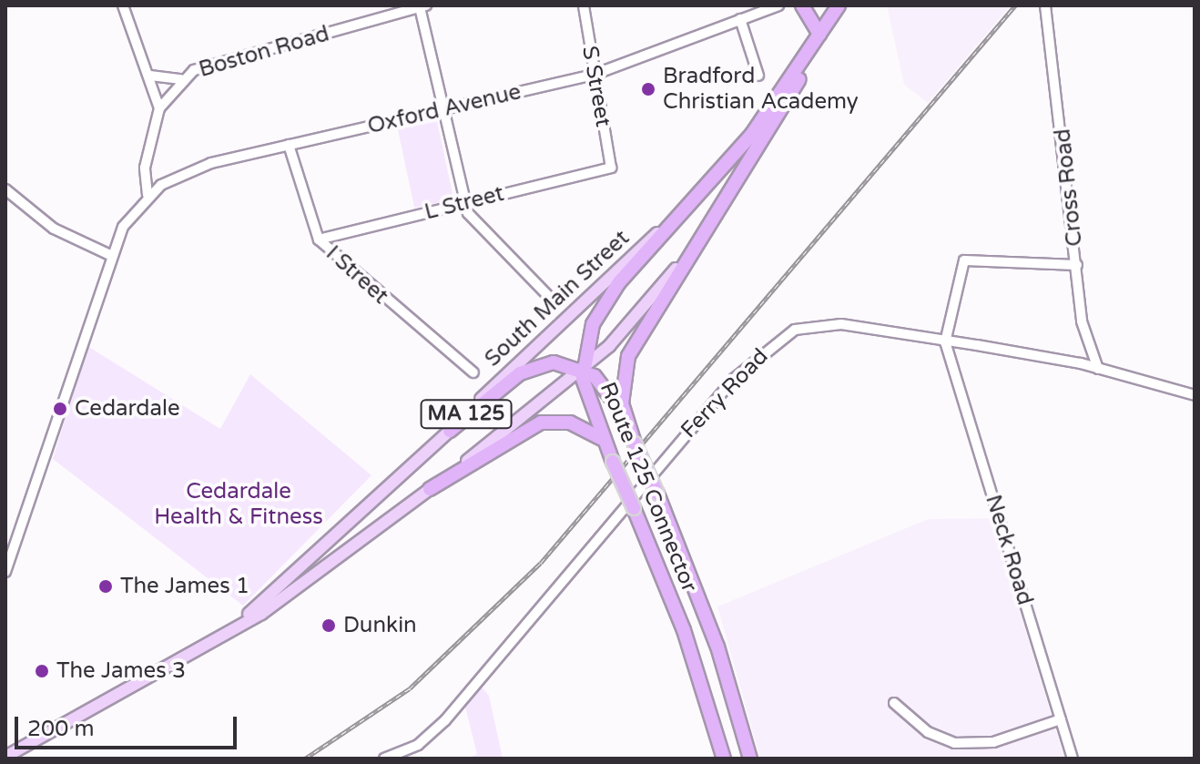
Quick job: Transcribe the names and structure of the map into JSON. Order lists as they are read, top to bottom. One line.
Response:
{"streets":{"highway":["South Main Street","MA 125","Route 125 Connector"],"street":["Boston Road","S Street","Oxford Avenue","Cross Road","L Street","I Street","Ferry Road","Neck Road"]},"crossings":[["Boston Road","Oxford Avenue"],["S Street","Oxford Avenue"],["S Street","L Street"],["Oxford Avenue","I Street"],["Cross Road","Ferry Road"],["L Street","I Street"],["South Main Street","Route 125 Connector"],["Ferry Road","Neck Road"]],"parks":["Cedardale Health & Fitness"],"places":["Bradford Christian Academy","Cedardale","The James 1","Dunkin","The James 3"],"scale_bar":"200 m"}
